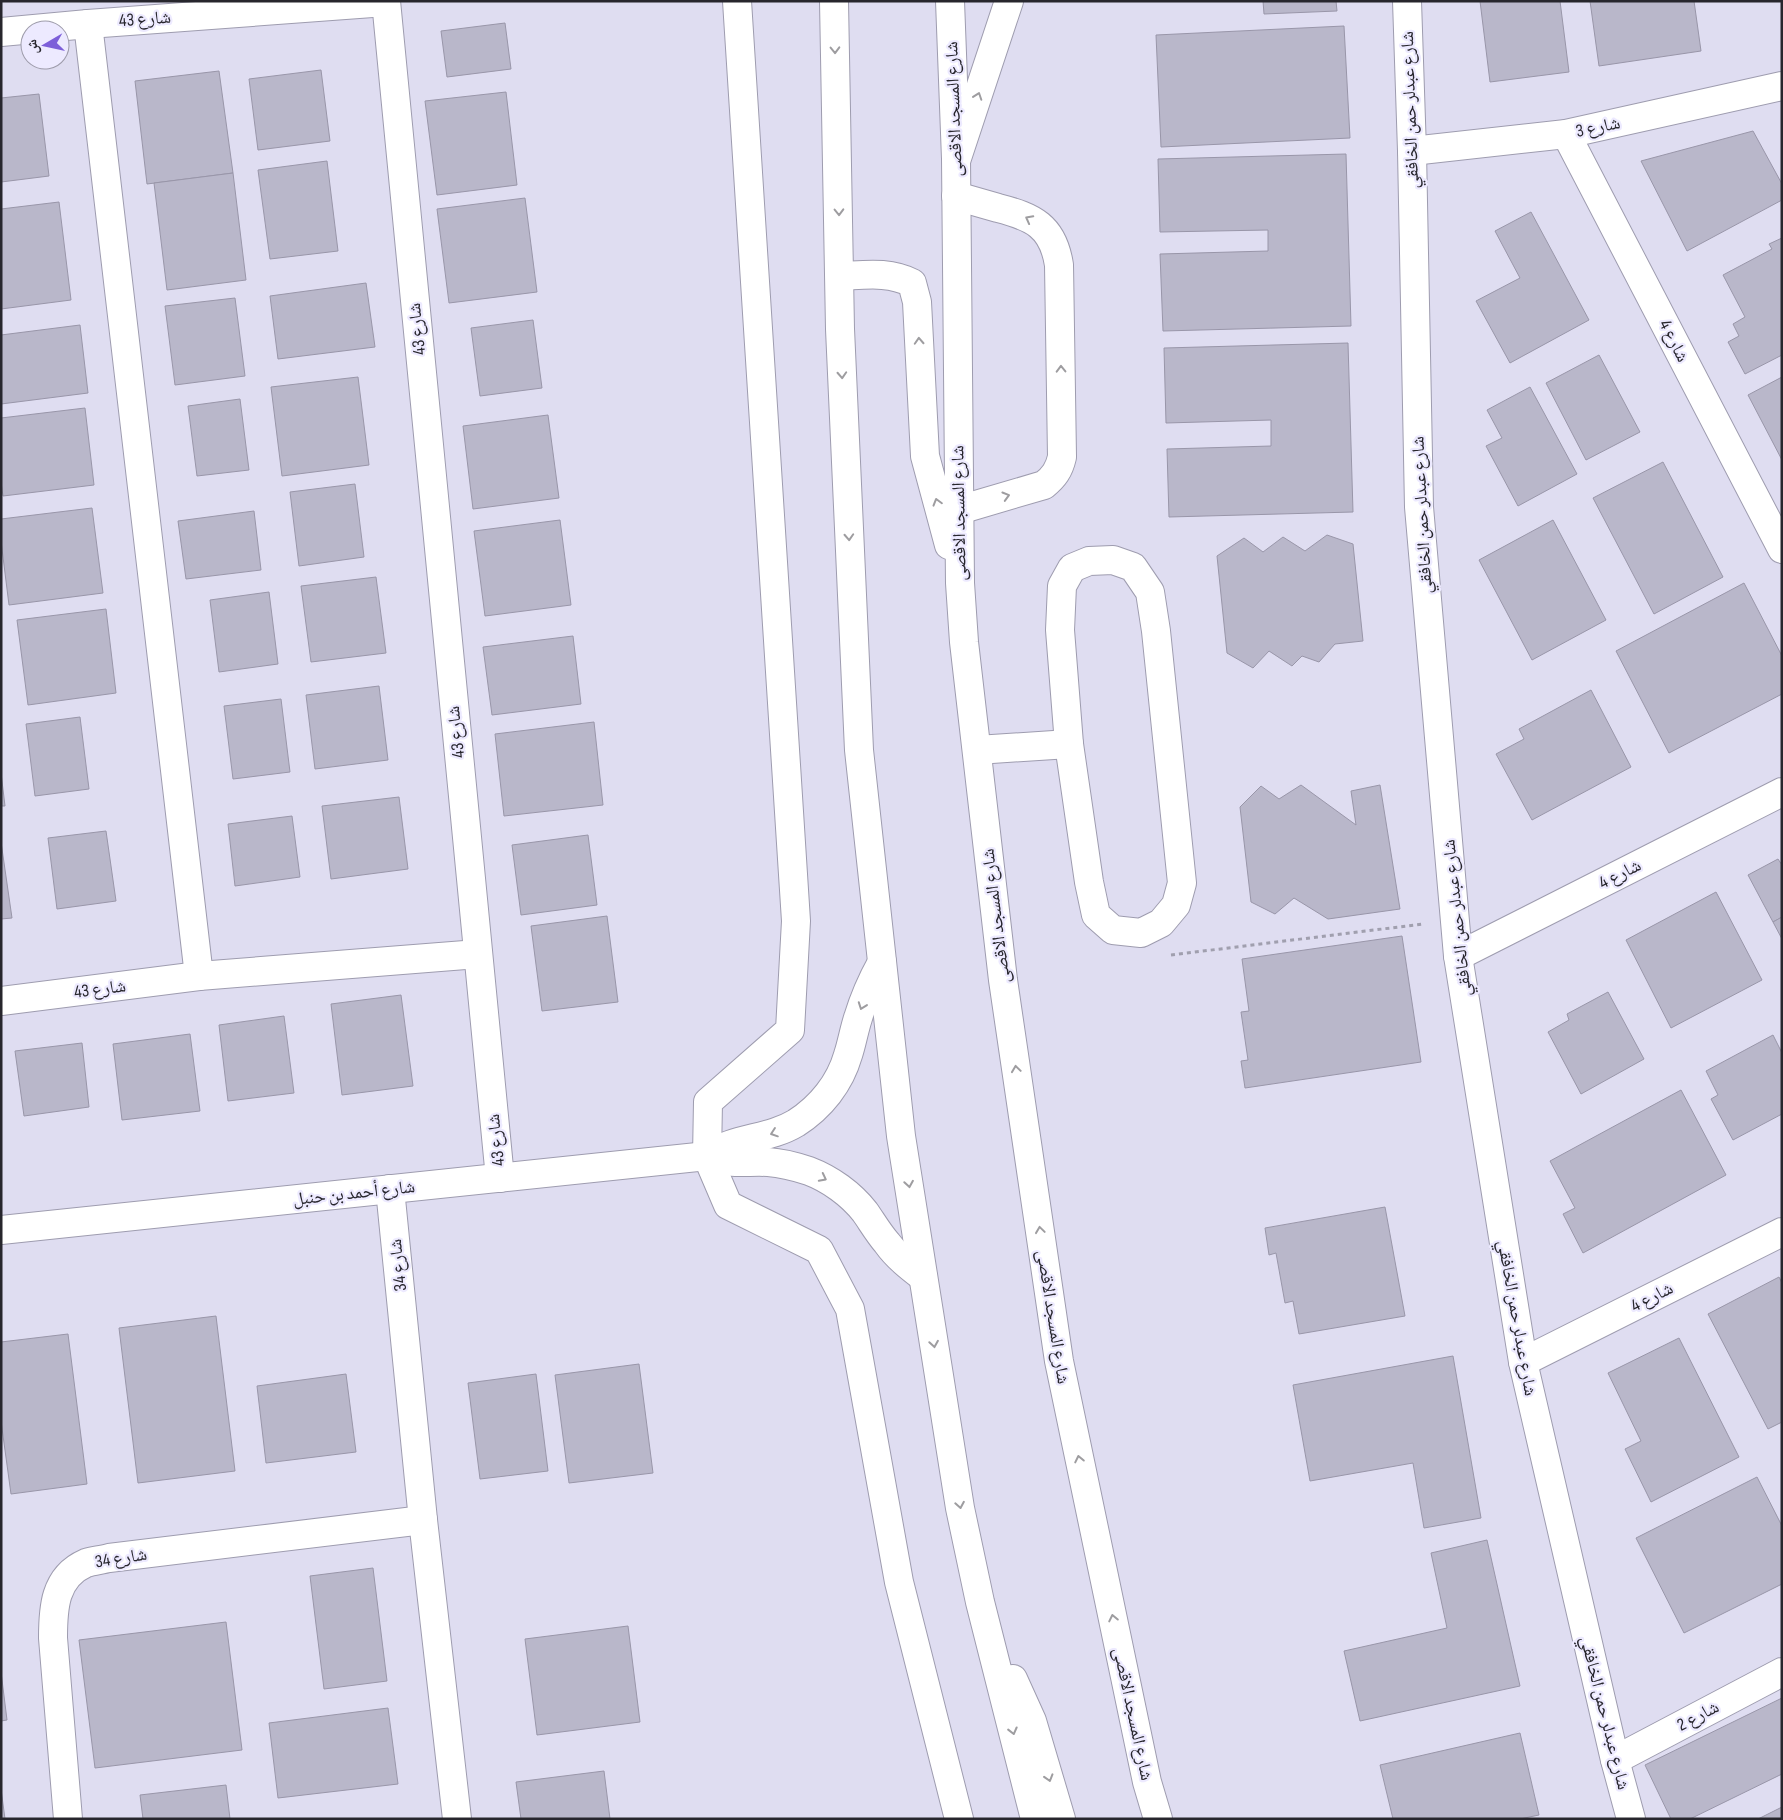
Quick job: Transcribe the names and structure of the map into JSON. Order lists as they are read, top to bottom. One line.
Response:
{"streets":{"street":["شارع 43","شارع المسجد الاقصى","شارع عبدلر حمن الخافقي","شارع 3","شارع 4","شارع أحمد بن حنبل","شارع 34","شارع 2"]},"crossings":[["شارع 43","شارع أحمد بن حنبل"],["شارع عبدلر حمن الخافقي","شارع 3"],["شارع عبدلر حمن الخافقي","شارع 4"],["شارع عبدلر حمن الخافقي","شارع 2"],["شارع 3","شارع 4"],["شارع أحمد بن حنبل","شارع 34"]],"north":"left"}
